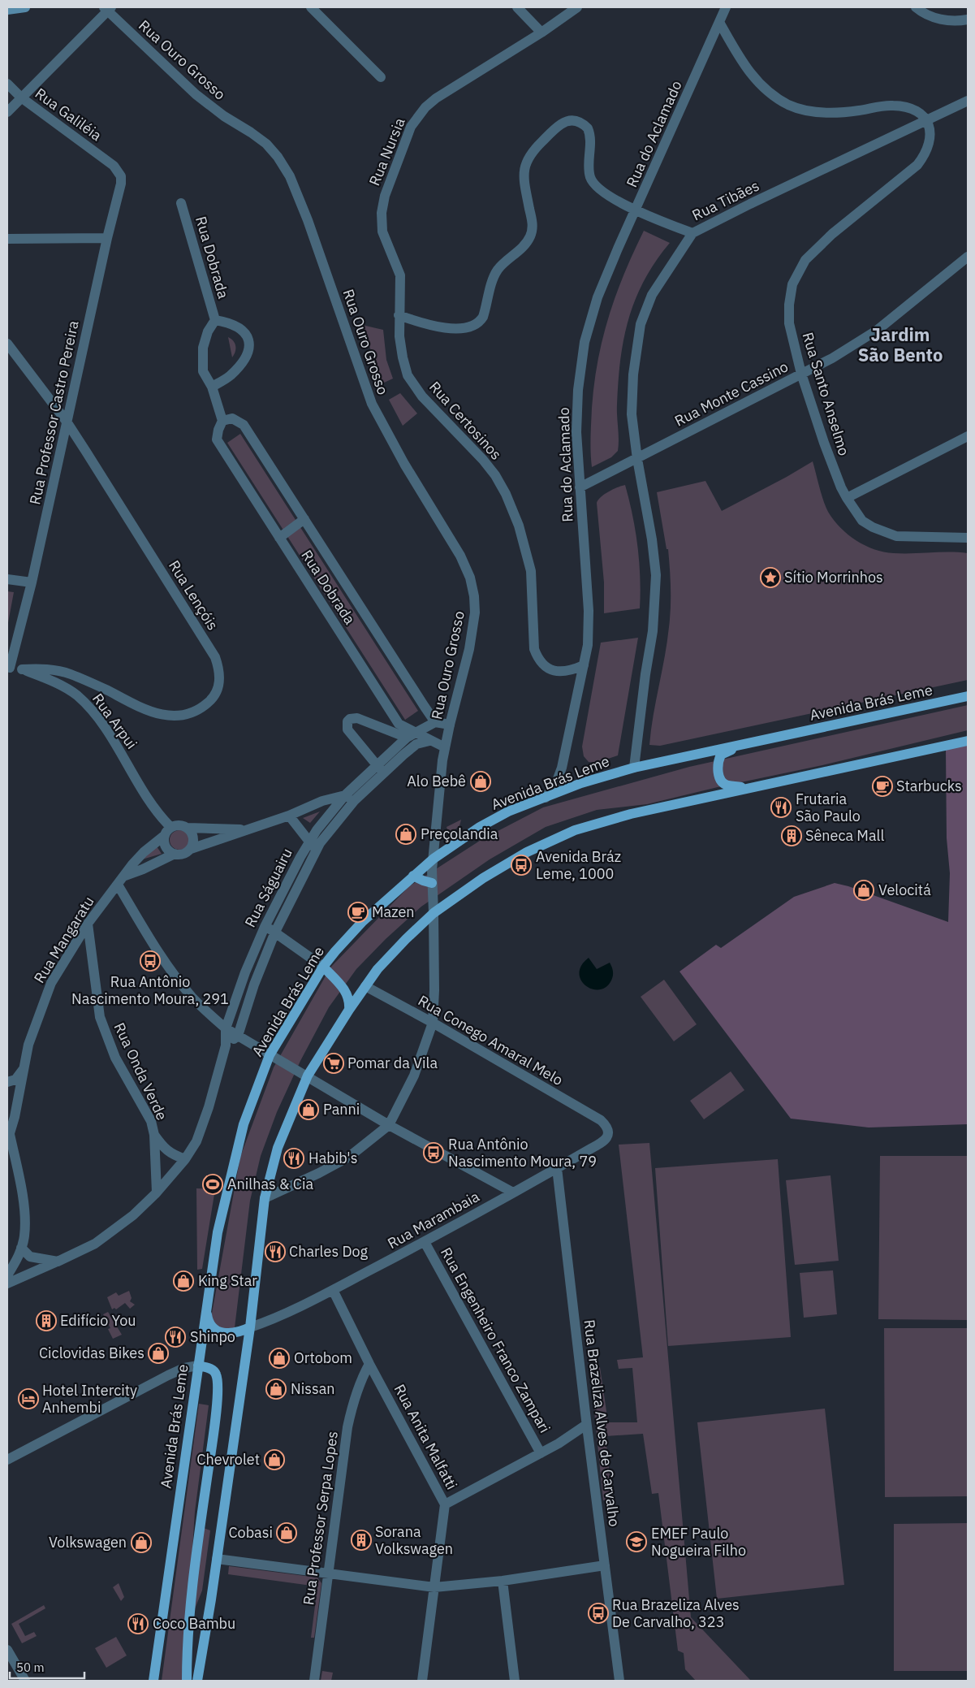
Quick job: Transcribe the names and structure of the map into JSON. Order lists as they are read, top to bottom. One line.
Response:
{"streets":{"main road":["Avenida Brás Leme"],"street":["Rua Ouro Grosso","Rua Galiléia","Rua do Aclamado","Rua Nursia","Rua Tibães","Rua Dobrada","Rua Monte Cassino","Rua Santo Anselmo","Rua Professor Castro Pereira","Rua Certosinos","Rua Lençóis","Rua Arpui","Rua Ságuairu","Rua Mangaratu","Rua Conego Amaral Melo","Rua Onda Verde","Rua Marambaia","Rua Engenheiro Franco Zampari","Rua Brazeliza Alves de Carvalho","Rua Anita Malfatti","Rua Professor Serpa Lopes"]},"crossings":[["Rua Ouro Grosso","Rua Dobrada"],["Rua Ouro Grosso","Avenida Brás Leme"],["Rua Ouro Grosso","Rua Conego Amaral Melo"],["Rua Galiléia","Rua Professor Castro Pereira"],["Rua do Aclamado","Rua Monte Cassino"],["Rua do Aclamado","Rua Certosinos"],["Rua do Aclamado","Avenida Brás Leme"],["Rua Nursia","Rua Certosinos"],["Rua Tibães","Rua Monte Cassino"],["Rua Tibães","Rua Santo Anselmo"],["Rua Tibães","Avenida Brás Leme"],["Rua Dobrada","Rua Ságuairu"],["Rua Monte Cassino","Rua Santo Anselmo"],["Rua Professor Castro Pereira","Rua Lençóis"],["Rua Professor Castro Pereira","Rua Arpui"],["Rua Lençóis","Rua Arpui"],["Rua Arpui","Rua Mangaratu"],["Rua Ságuairu","Rua Onda Verde"],["Rua Mangaratu","Rua Onda Verde"],["Rua Conego Amaral Melo","Rua Marambaia"],["Rua Marambaia","Rua Engenheiro Franco Zampari"],["Rua Marambaia","Rua Brazeliza Alves de Carvalho"],["Rua Marambaia","Rua Anita Malfatti"],["Rua Anita Malfatti","Rua Professor Serpa Lopes"]],"districts":["Jardim São Bento"],"places":{"place":["Sítio Morrinhos"],"shop":["Alo Bebê","Preçolandia","Velocitá","Panni","King Star","Ciclovidas Bikes","Ortobom","Nissan","Chevrolet","Cobasi","Volkswagen"],"cafe":["Starbucks","Mazen"],"restaurant":["Frutaria São Paulo","Habib's","Charles Dog","Shinpo","Coco Bambu"],"building":["Sêneca Mall","Edifício You","Sorana Volkswagen"],"bus stop":["Avenida Bráz Leme, 1000","Rua Antônio Nascimento Moura, 291","Rua Antônio Nascimento Moura, 79","Rua Brazeliza Alves De Carvalho, 323"],"supermarket":["Pomar da Vila"],"sports":["Anilhas & Cia"],"hotel":["Hotel Intercity Anhembi"],"school or university":["EMEF Paulo Nogueira Filho"]},"scale_bar":"50 m"}
